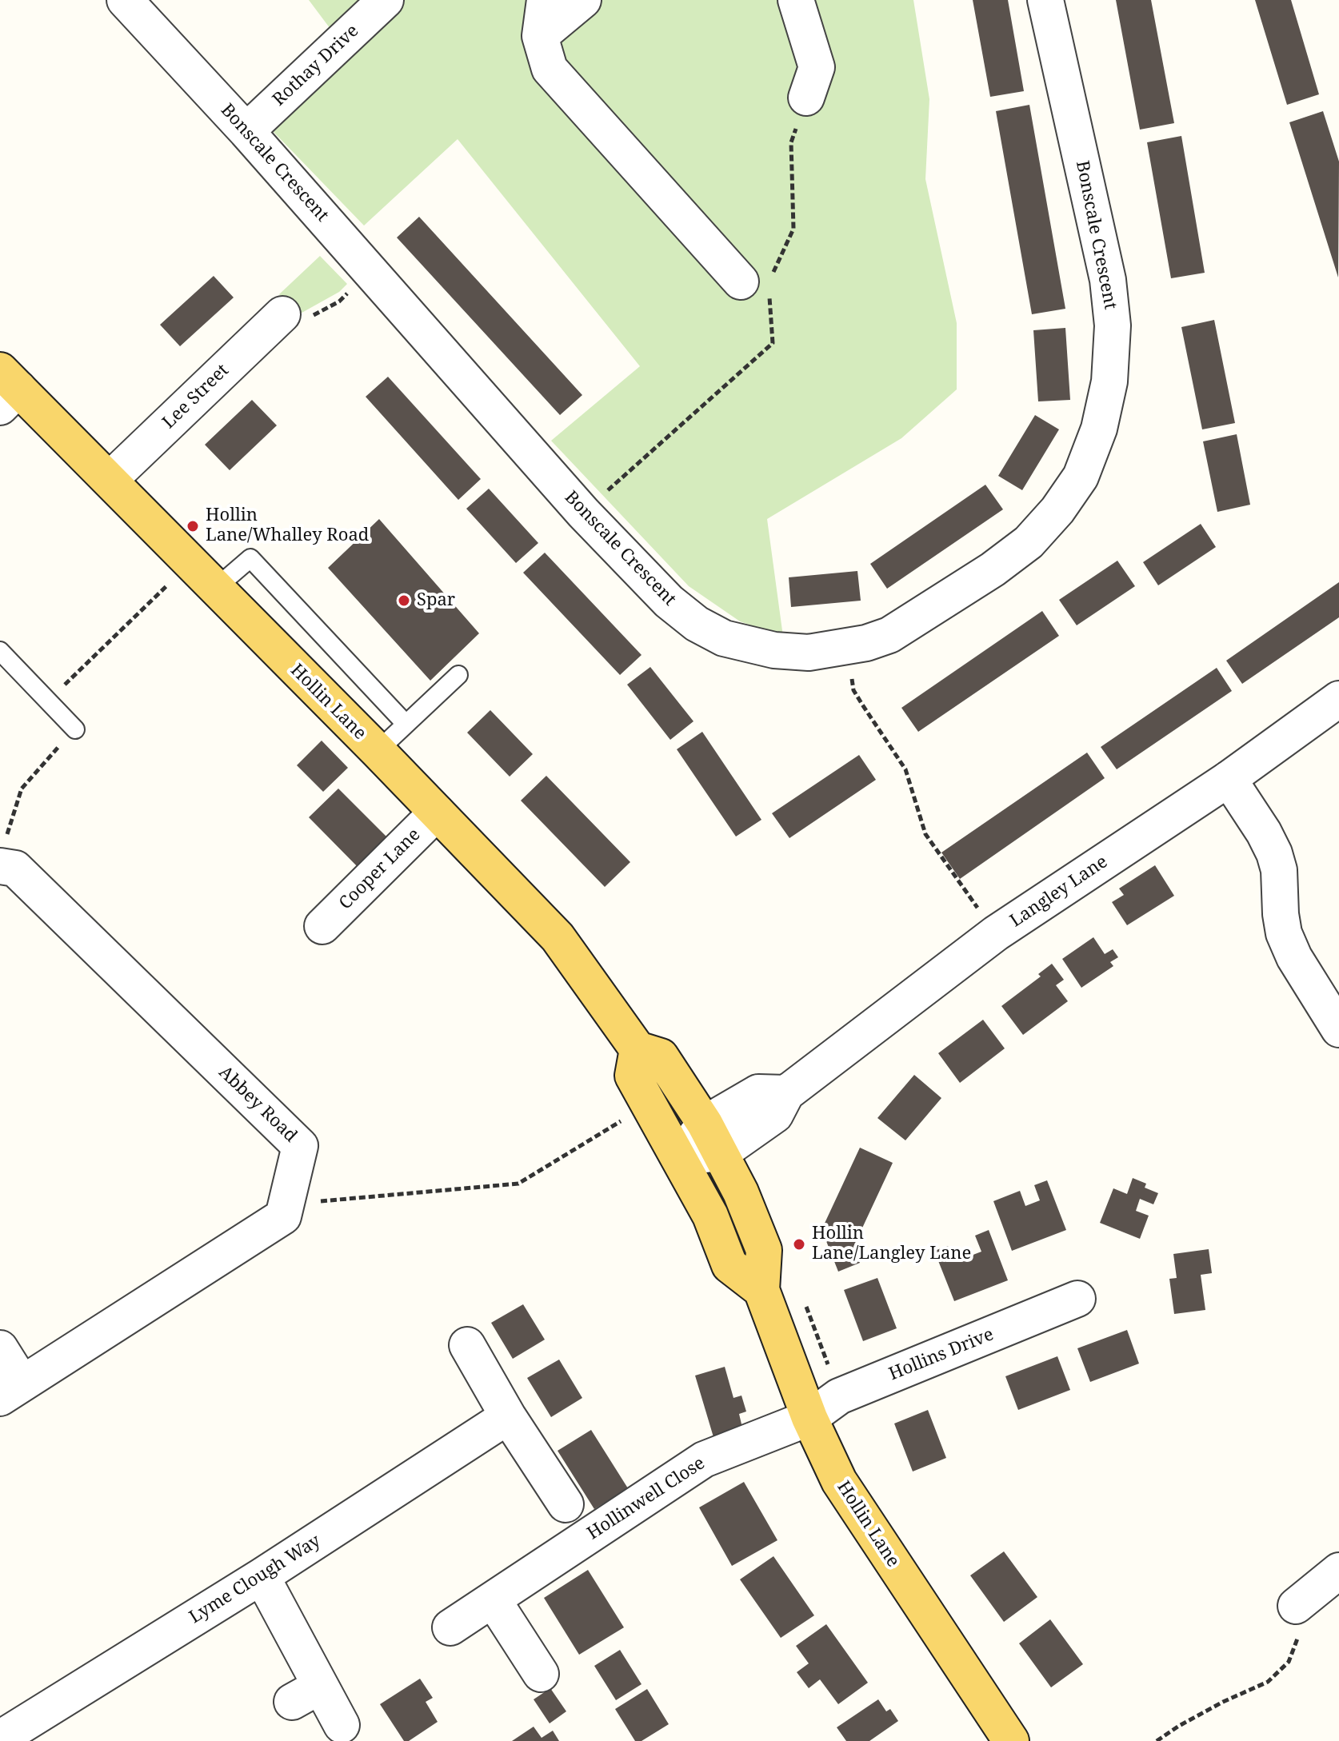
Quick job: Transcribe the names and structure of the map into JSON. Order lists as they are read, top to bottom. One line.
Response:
{"streets":{"main road":["Hollin Lane"],"street":["Rothay Drive","Bonscale Crescent","Lee Street","Cooper Lane","Langley Lane","Abbey Road","Hollins Drive","Hollinwell Close","Lyme Clough Way"]},"crossings":[["Rothay Drive","Bonscale Crescent"],["Lee Street","Hollin Lane"],["Hollin Lane","Cooper Lane"],["Hollin Lane","Langley Lane"],["Hollin Lane","Hollins Drive"],["Hollin Lane","Hollinwell Close"],["Hollins Drive","Hollinwell Close"]],"places":["Hollin Lane/Whalley Road","Spar","Hollin Lane/Langley Lane"]}
